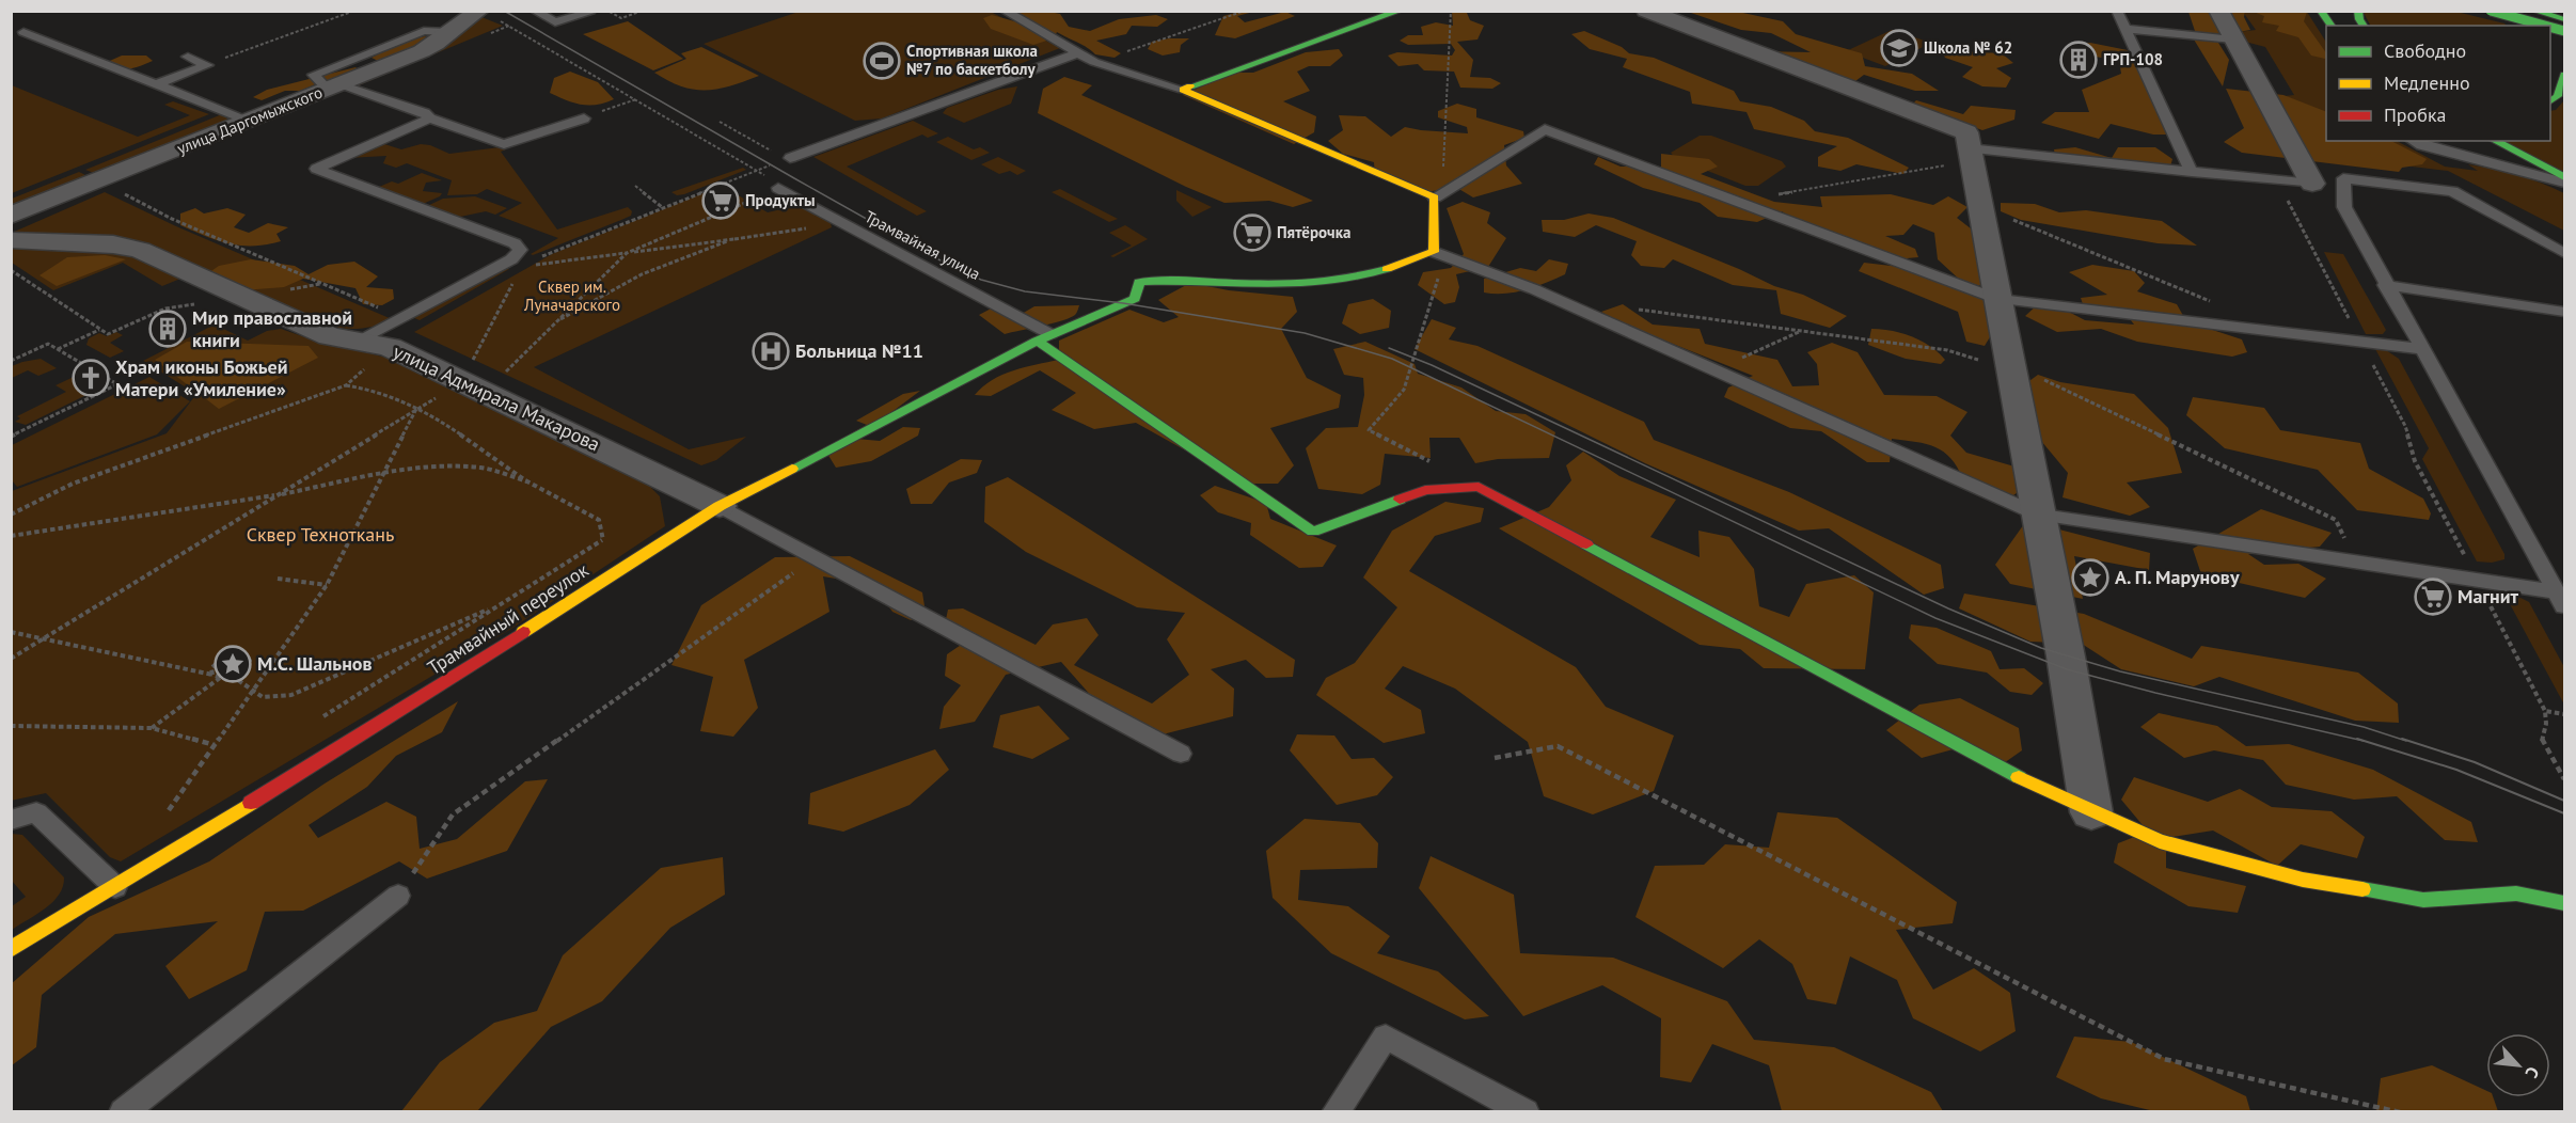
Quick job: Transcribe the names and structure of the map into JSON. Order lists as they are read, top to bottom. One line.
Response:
{"streets":{"street":["улица Даргомыжского","улица Адмирала Макарова","Трамвайный переулок"],"lane":["Трамвайная улица"]},"crossings":[["Трамвайная улица","Трамвайный переулок"],["улица Адмирала Макарова","Трамвайный переулок"]],"parks":["Сквер им. Луначарского","Сквер Техноткань"],"places":{"school or university":["Школа № 62"],"building":["ГРП-108","Мир православной книги"],"sports":["Спортивная школа №7 по баскетболу"],"supermarket":["Продукты","Пятёрочка","Магнит"],"hospital":["Больница №11"],"church":["Храм иконы Божьей Матери «Умиление»"],"place":["А. П. Марунову","М.С. Шальнов"]},"legend":["Свободно","Медленно","Пробка"],"north":"bottom right"}
